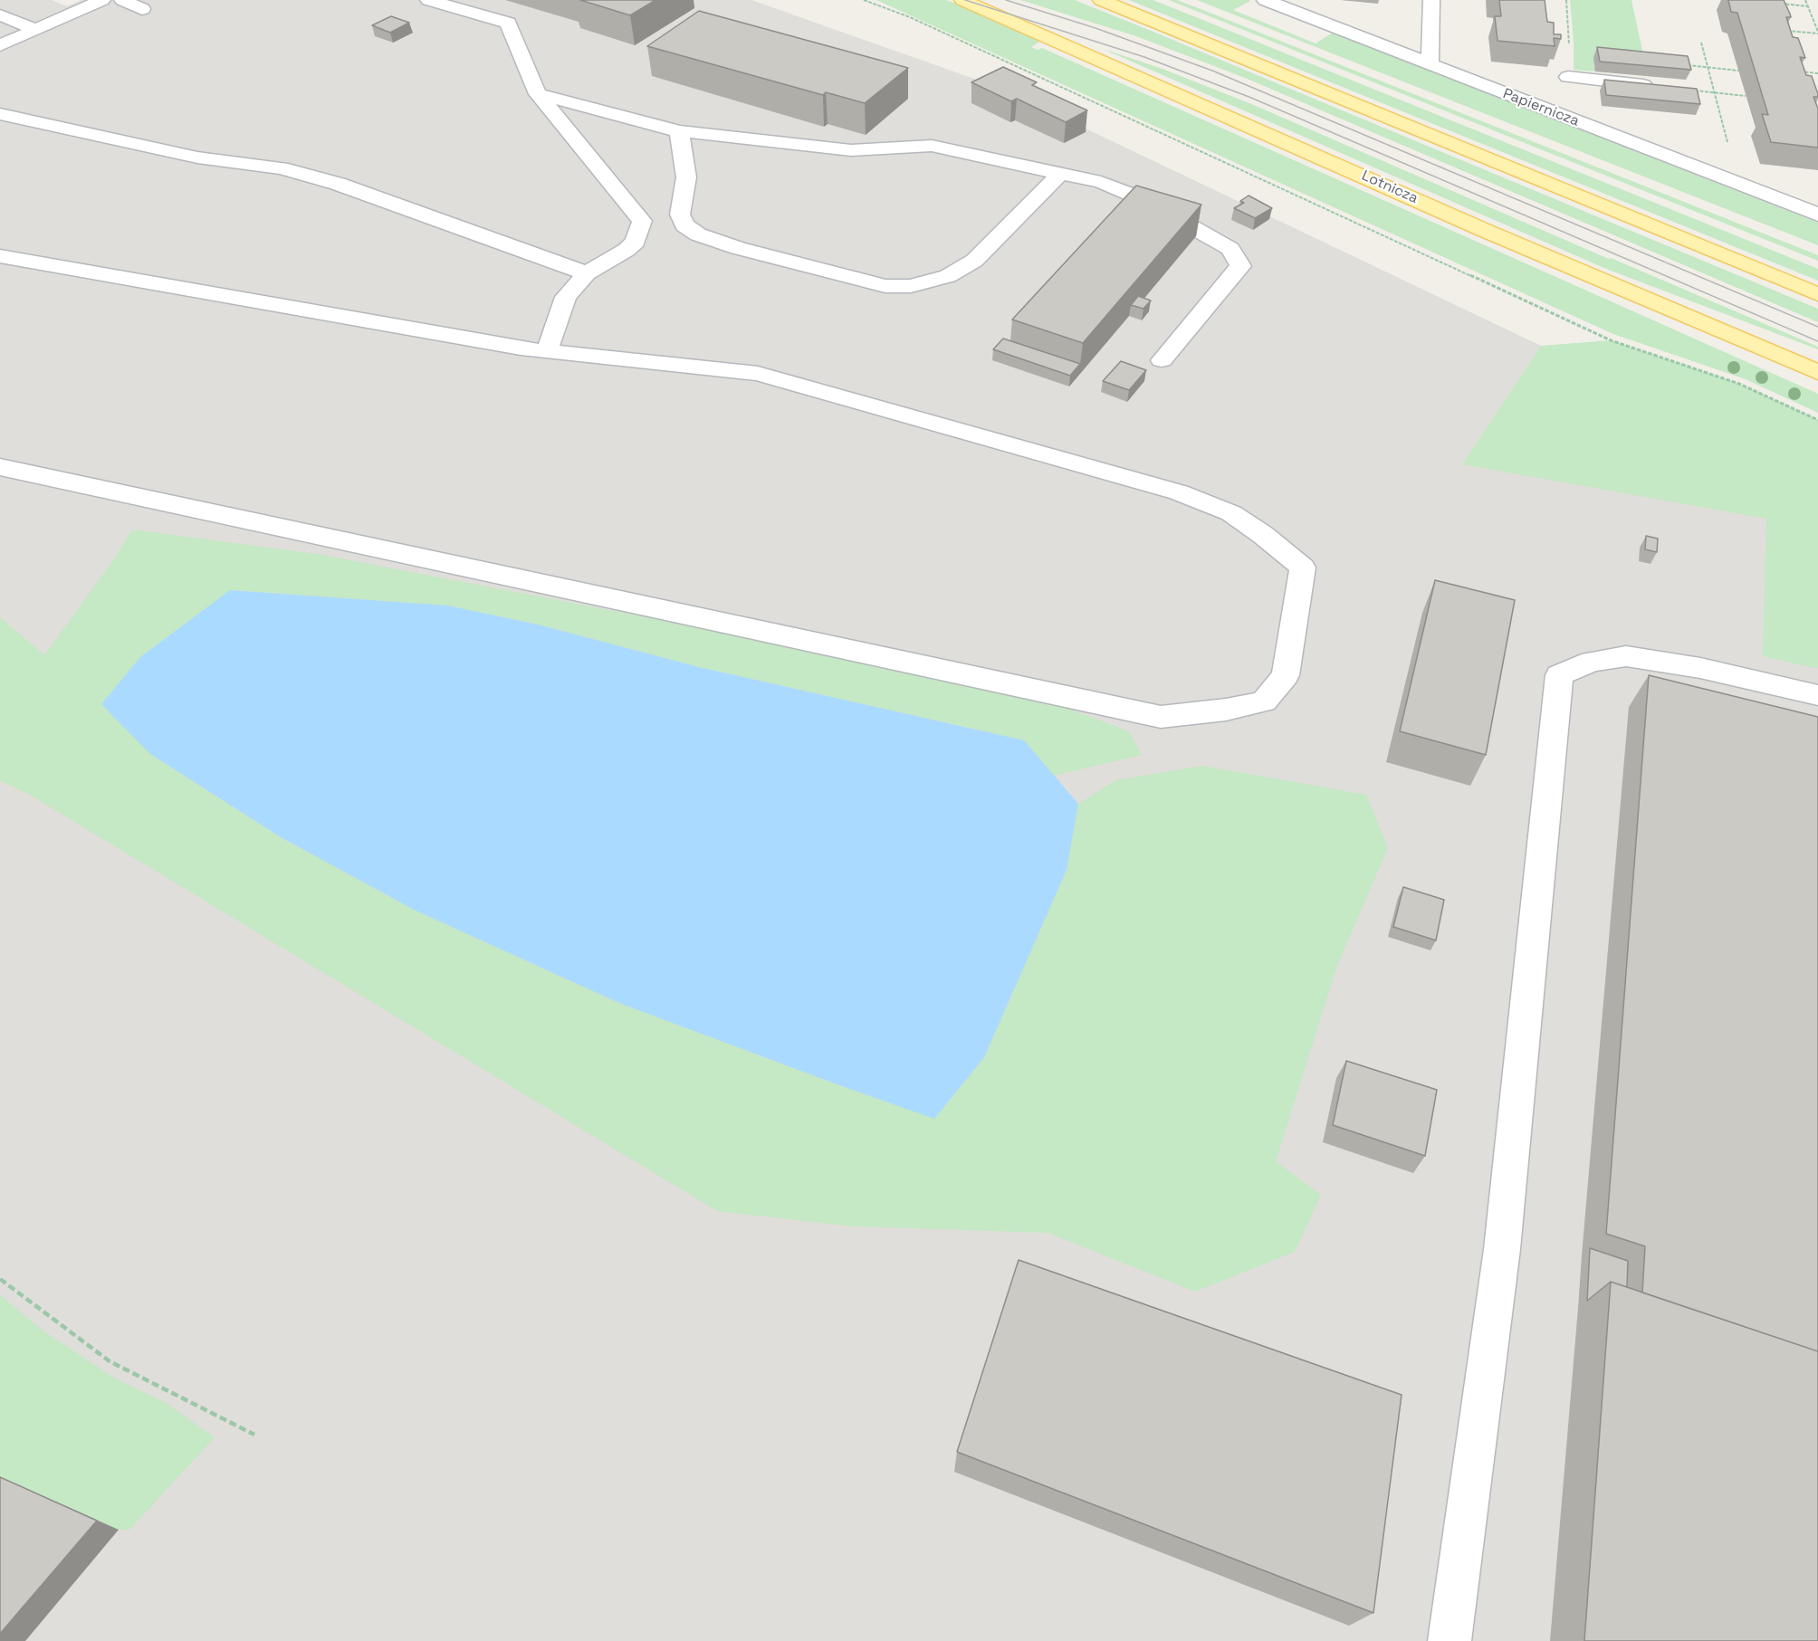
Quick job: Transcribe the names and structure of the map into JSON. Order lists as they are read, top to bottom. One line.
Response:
{"streets":{"main road":["Lotnicza"],"street":["Papiernicza"]}}
